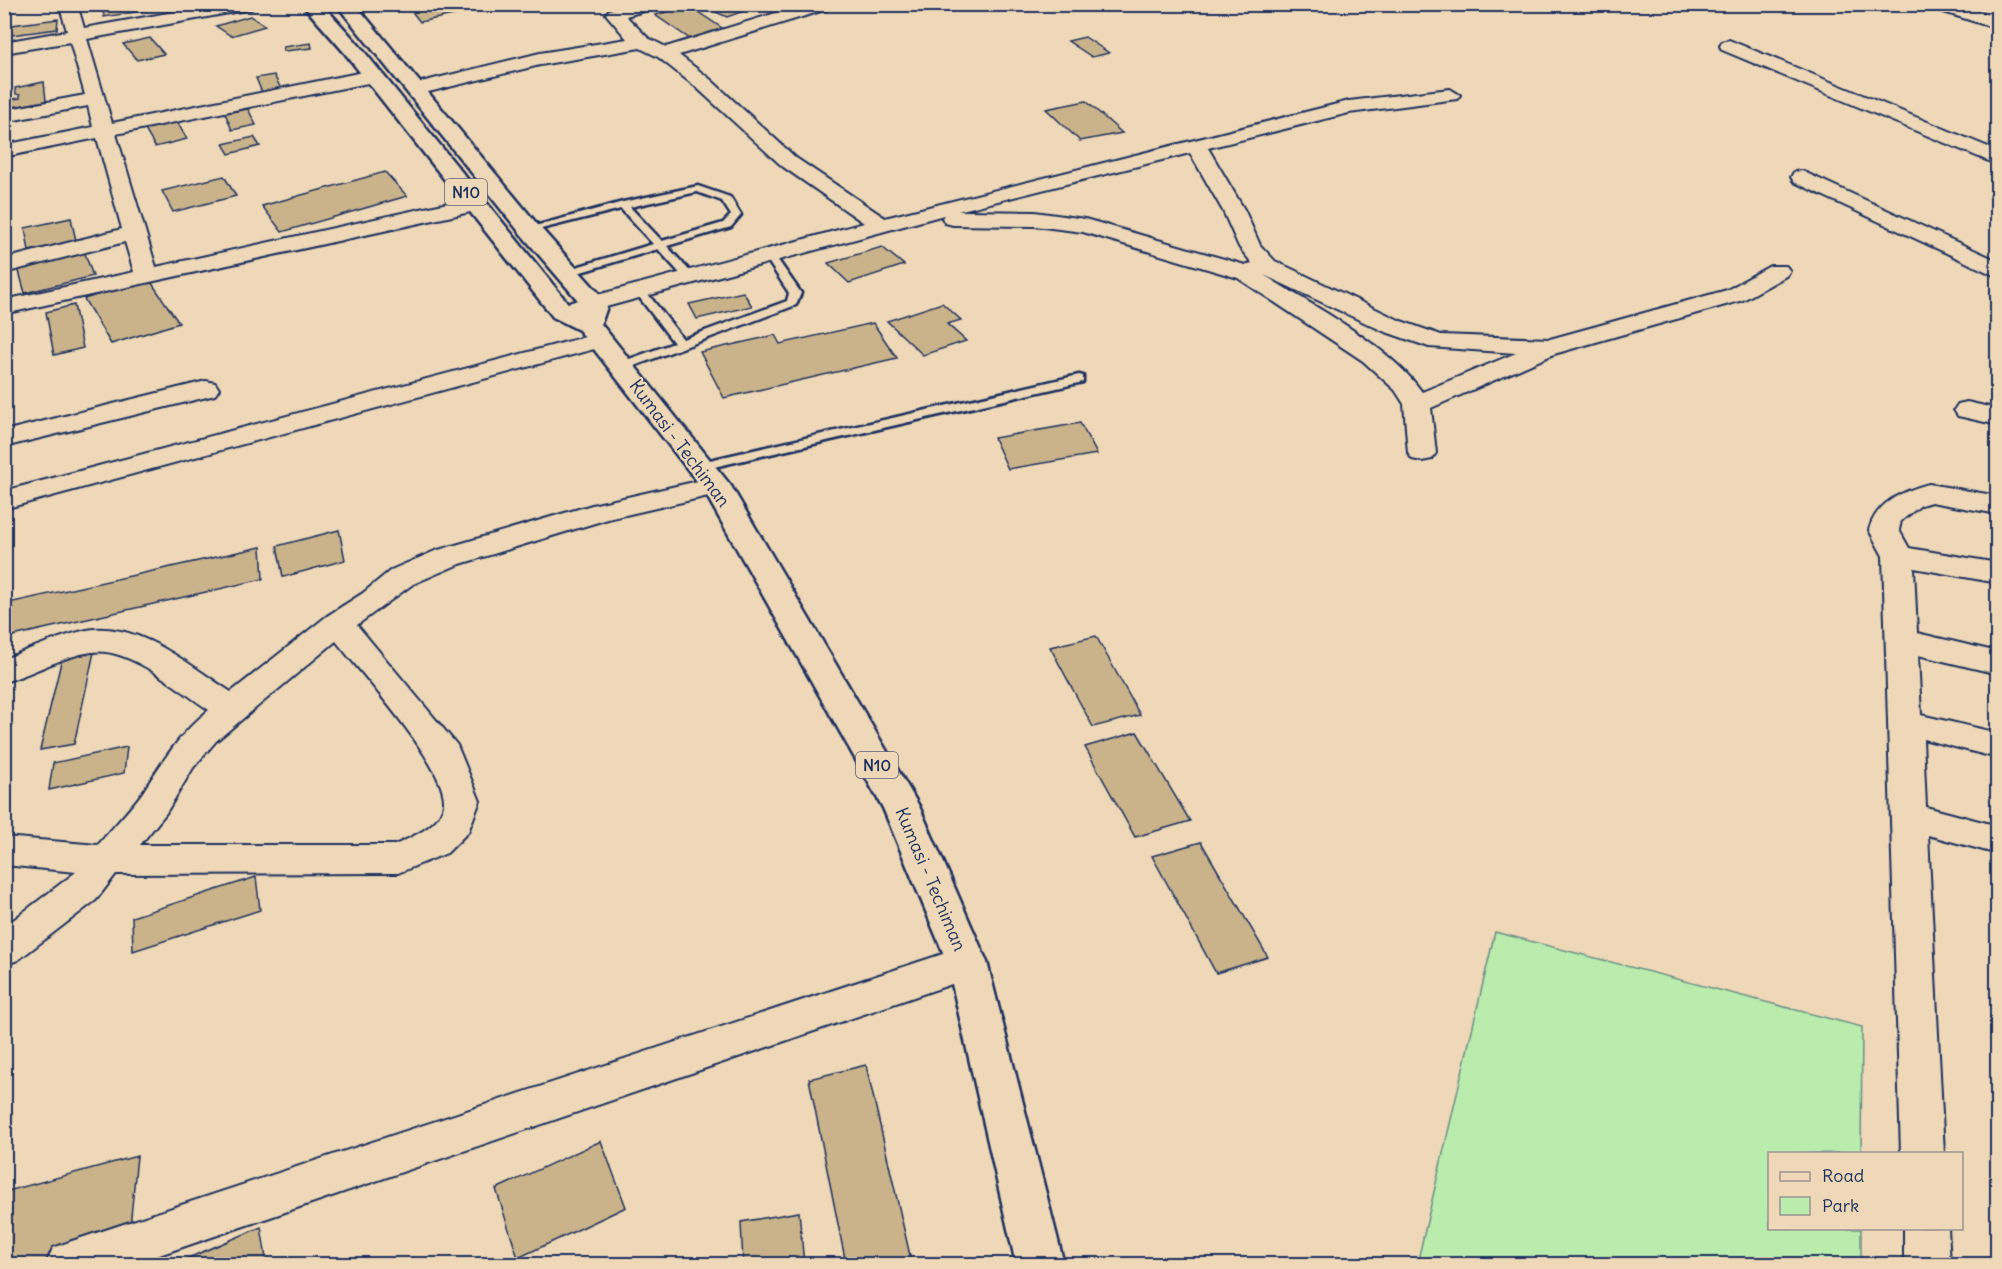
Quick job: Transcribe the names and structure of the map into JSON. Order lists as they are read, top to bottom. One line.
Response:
{"streets":{"highway":["N10","Kumasi - Techiman"]},"legend":["Road","Park"]}
